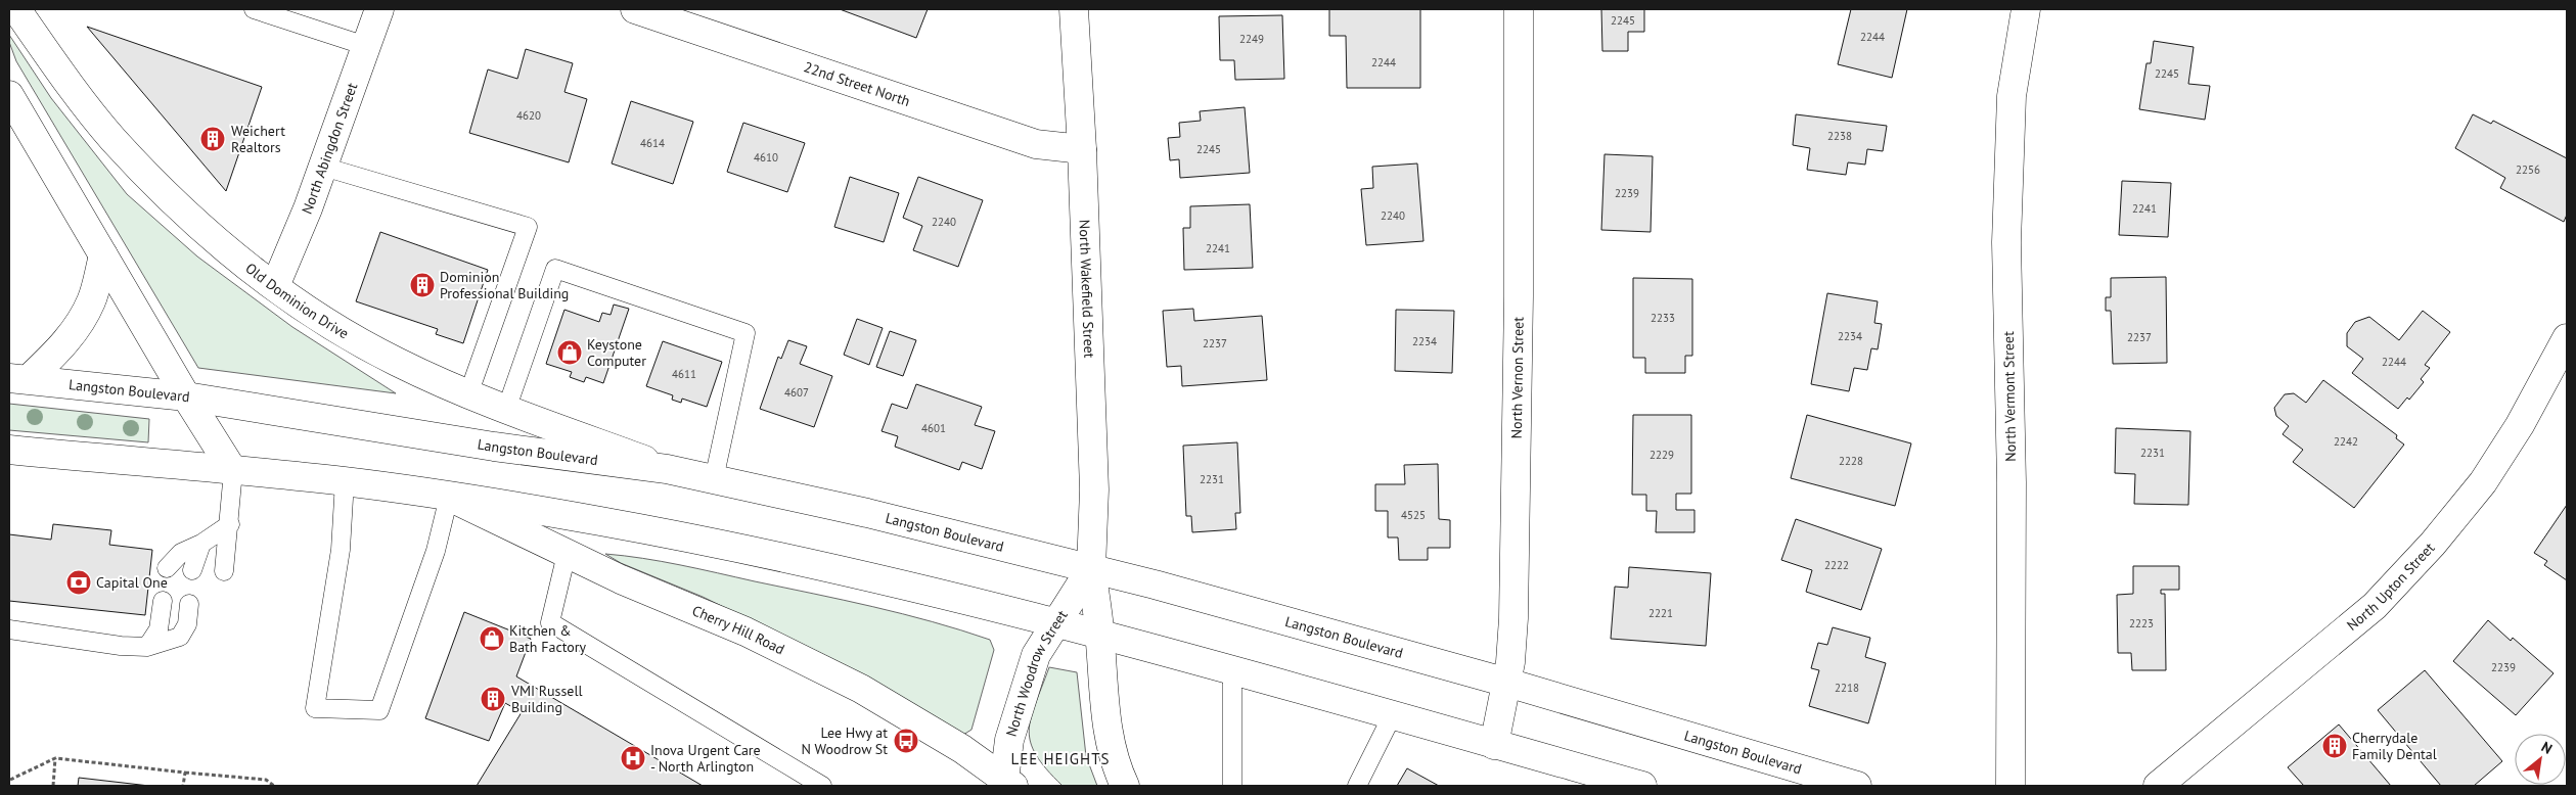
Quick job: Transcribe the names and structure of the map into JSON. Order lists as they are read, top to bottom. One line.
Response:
{"streets":{"main road":["22nd Street North","North Abingdon Street","North Wakefield Street","Old Dominion Drive","North Vernon Street","Langston Boulevard","North Vermont Street","North Upton Street","Cherry Hill Road","North Woodrow Street"]},"crossings":[["22nd Street North","North Wakefield Street"],["North Abingdon Street","Old Dominion Drive"],["North Wakefield Street","Langston Boulevard"],["North Wakefield Street","North Woodrow Street"],["Old Dominion Drive","Langston Boulevard"],["North Vernon Street","Langston Boulevard"],["Langston Boulevard","North Woodrow Street"],["Cherry Hill Road","North Woodrow Street"]],"districts":["LEE HEIGHTS"],"places":{"building":["Weichert Realtors","Dominion Professional Building","VMI Russell Building","Cherrydale Family Dental"],"shop":["Keystone Computer","Kitchen & Bath Factory"],"bank":["Capital One"],"bus stop":["Lee Hwy at N Woodrow St"],"hospital":["Inova Urgent Care - North Arlington"]},"house_numbers":["2245","2244","2249","2244","2245","4620","2238","4614","2245","4610","2256","2239","2241","2240","2240","2241","2233","2234","2237","2234","2237","2244","4611","4607","4601","2242","2231","2229","2228","2231","4525","2222","2221","2223","2239","2218"],"north":"top right"}
